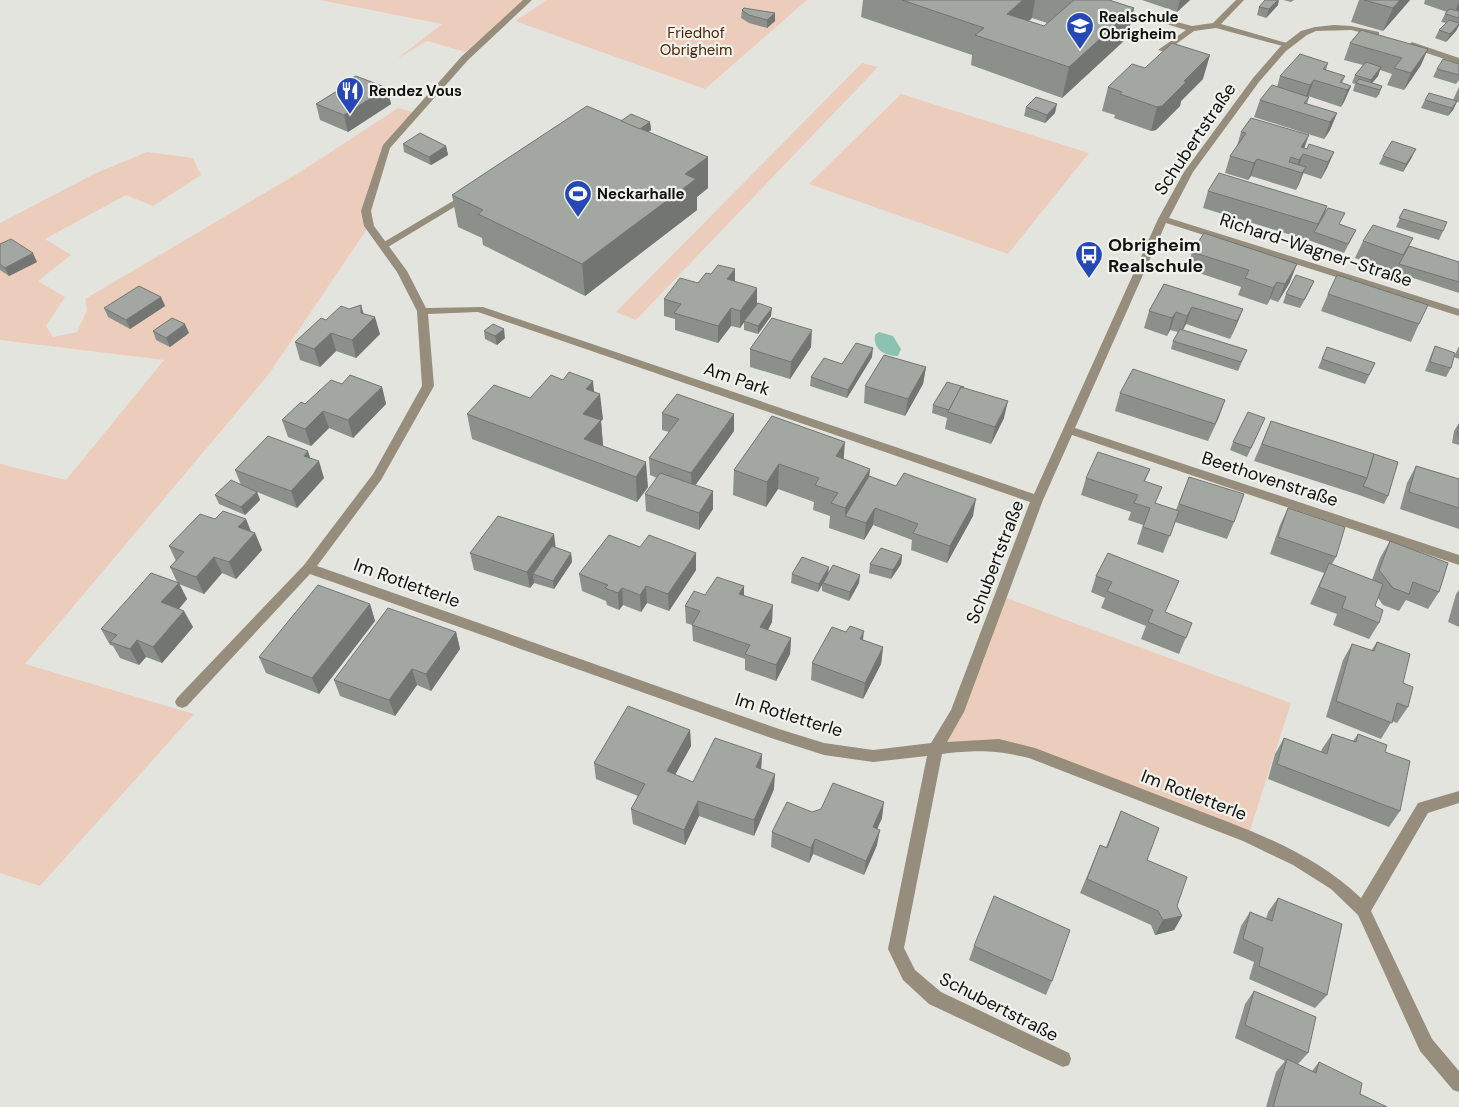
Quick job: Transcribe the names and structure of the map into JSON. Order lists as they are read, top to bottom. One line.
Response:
{"streets":{"street":["Schubertstraße","Richard-Wagner-Straße","Am Park","Beethovenstraße","Im Rotletterle"]},"crossings":[["Schubertstraße","Richard-Wagner-Straße"],["Schubertstraße","Am Park"],["Schubertstraße","Beethovenstraße"],["Schubertstraße","Im Rotletterle"]],"parks":["Friedhof Obrigheim"],"places":{"school or university":["Realschule Obrigheim"],"restaurant":["Rendez Vous"],"sports":["Neckarhalle"],"bus stop":["Obrigheim Realschule"]}}
